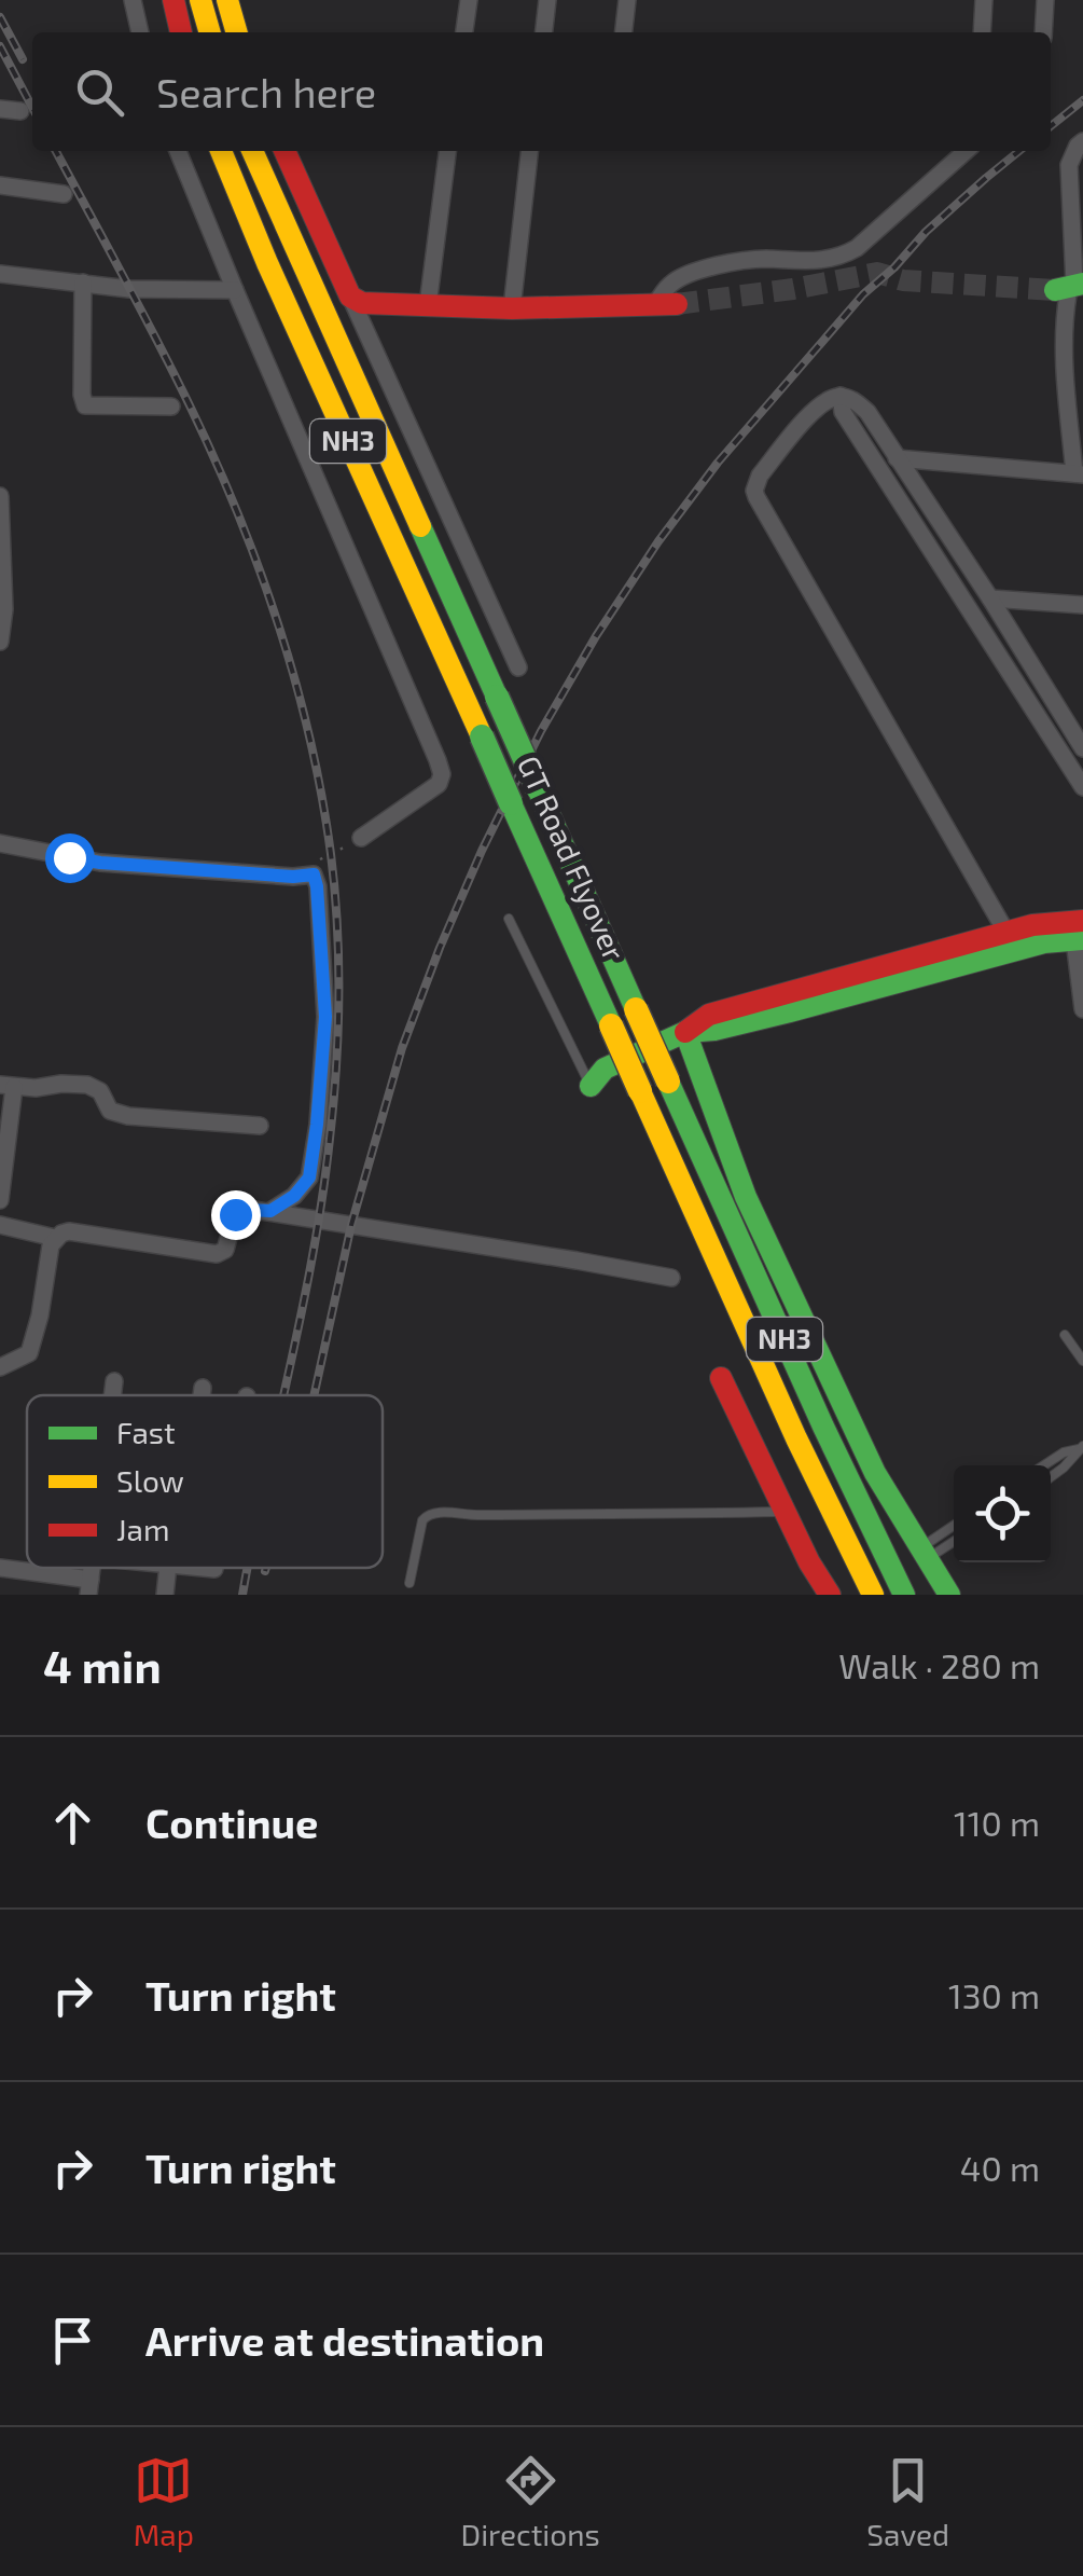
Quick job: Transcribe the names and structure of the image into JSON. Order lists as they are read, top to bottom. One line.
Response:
{"streets":{"main road":["NH3","GT Road Flyover"]},"legend":["Fast","Slow","Jam"],"page":{"search":"Search here","heading":["4 min","Walk · 280 m"],"list":[["Continue","110 m"],["Turn right","130 m"],["Turn right","40 m"],"Arrive at destination"],"nav":["Map","Directions","Saved"]}}
